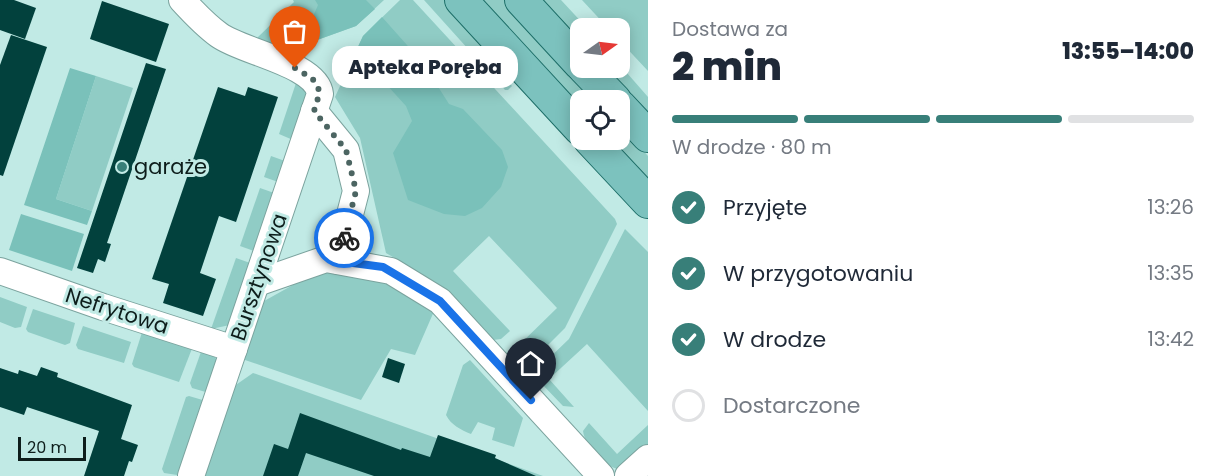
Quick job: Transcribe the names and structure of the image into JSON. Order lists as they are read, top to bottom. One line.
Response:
{"streets":{"street":["Bursztynowa","Nefrytowa"]},"crossings":[["Bursztynowa","Nefrytowa"]],"places":["Apteka Poręba","garaże"],"scale_bar":"20 m","north":"right","page":{"heading":["2 min","Dostawa za","13:55–14:00"],"bubble":"Apteka Poręba","bar":"W drodze · 80 m","list":[["Przyjęte","13:26"],["W przygotowaniu","13:35"],["W drodze","13:42"],"Dostarczone"],"scale":"20 m"}}
